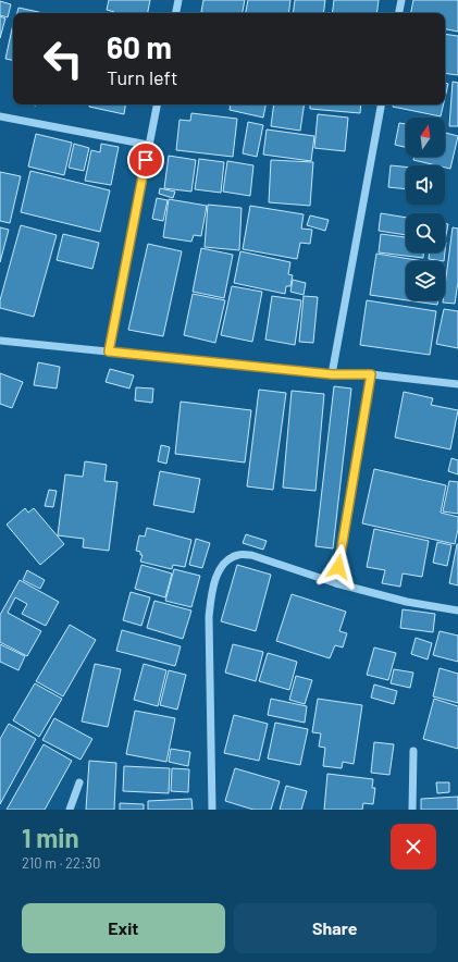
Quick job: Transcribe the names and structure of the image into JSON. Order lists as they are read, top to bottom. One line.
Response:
{"north":"top","page":{"turn":["60 m","Turn left"],"heading":["1 min","210 m · 22:30"],"buttons":["Exit","Share"]}}
